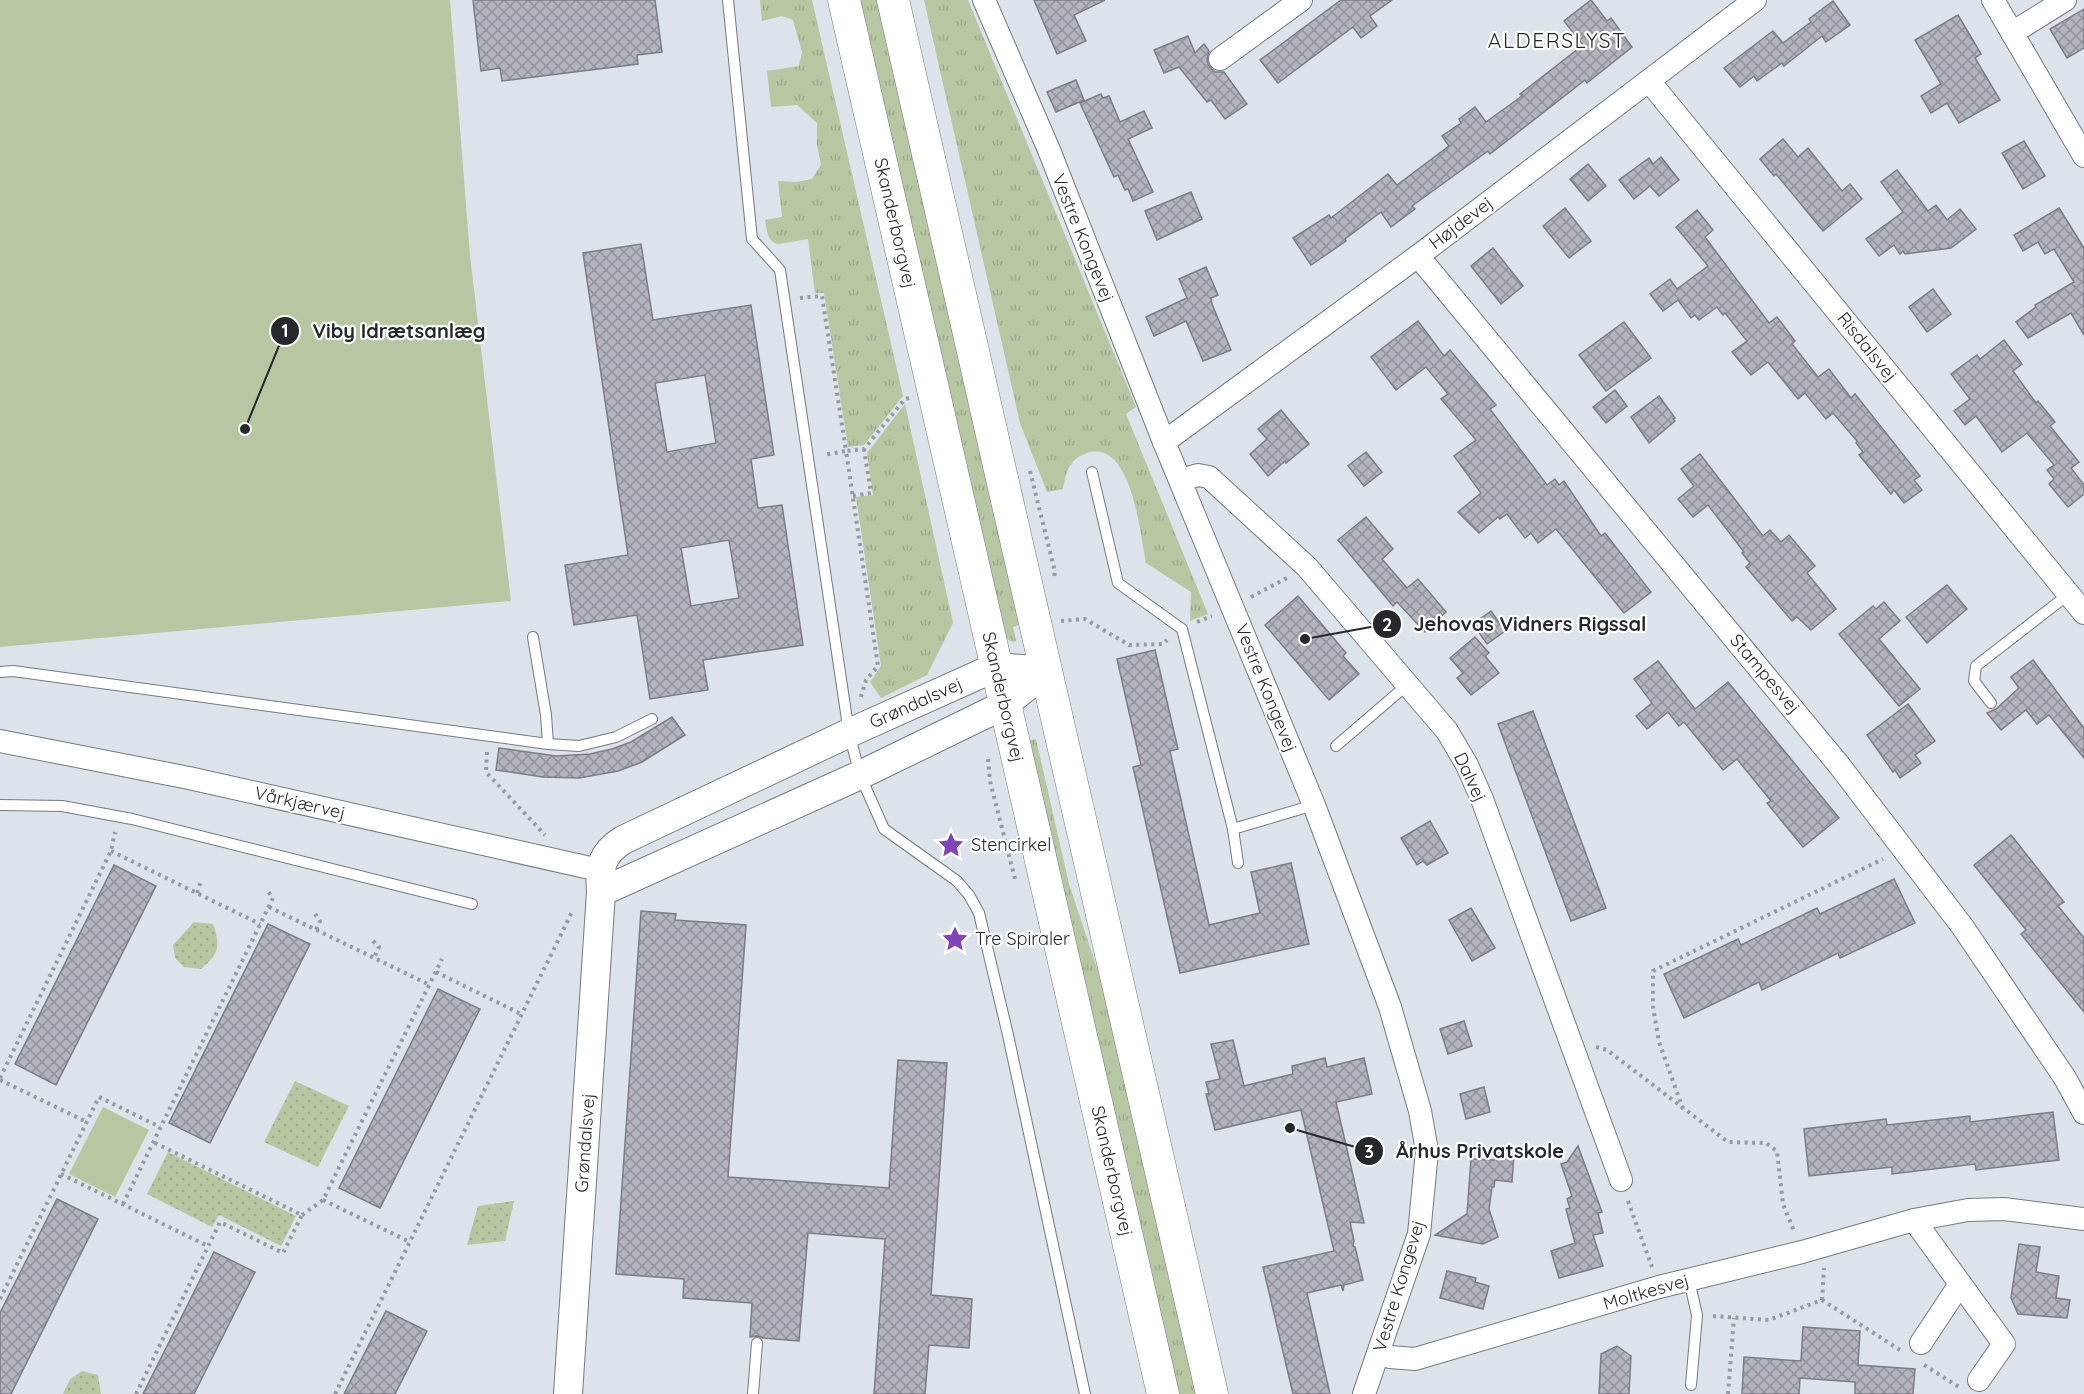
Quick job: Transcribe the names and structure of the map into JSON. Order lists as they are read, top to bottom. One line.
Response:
{"streets":{"main road":["Skanderborgvej"],"street":["Højdevej","Vestre Kongevej","Risdalsvej","Stampesvej","Grøndalsvej","Dalvej","Vårkjærvej","Moltkesvej"]},"crossings":[["Skanderborgvej","Grøndalsvej"],["Højdevej","Vestre Kongevej"],["Højdevej","Risdalsvej"],["Højdevej","Stampesvej"],["Vestre Kongevej","Dalvej"],["Vestre Kongevej","Moltkesvej"],["Grøndalsvej","Vårkjærvej"]],"districts":["ALDERSLYST"],"places":{"other":["Viby Idrætsanlæg","Jehovas Vidners Rigssal","Århus Privatskole"],"place":["Stencirkel","Tre Spiraler"]}}
